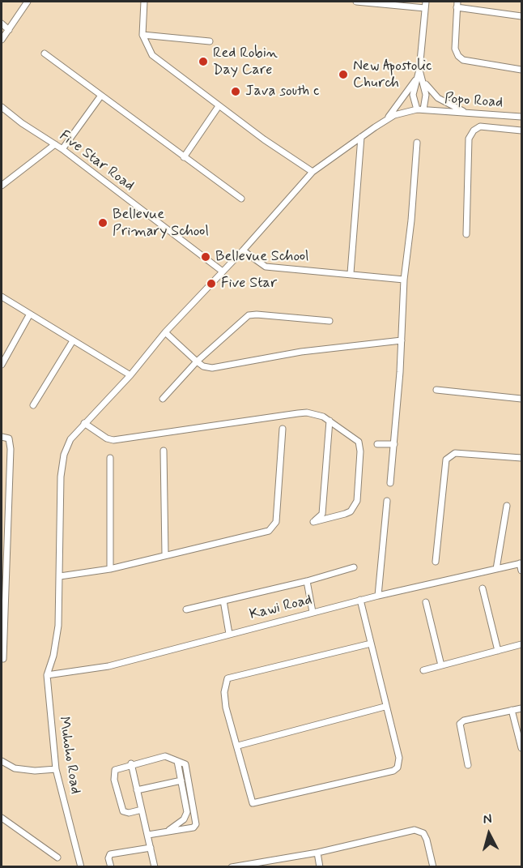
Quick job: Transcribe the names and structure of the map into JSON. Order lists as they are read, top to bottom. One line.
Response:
{"streets":{"street":["Popo Road","Five Star Road","Kawi Road","Muhoho Road"]},"crossings":[["Five Star Road","Muhoho Road"],["Kawi Road","Muhoho Road"]],"places":["Red Robin Day Care","New Apostolic Church","Java south c","Bellevue Primary School","Bellevue School","Five Star"],"north":"top"}
